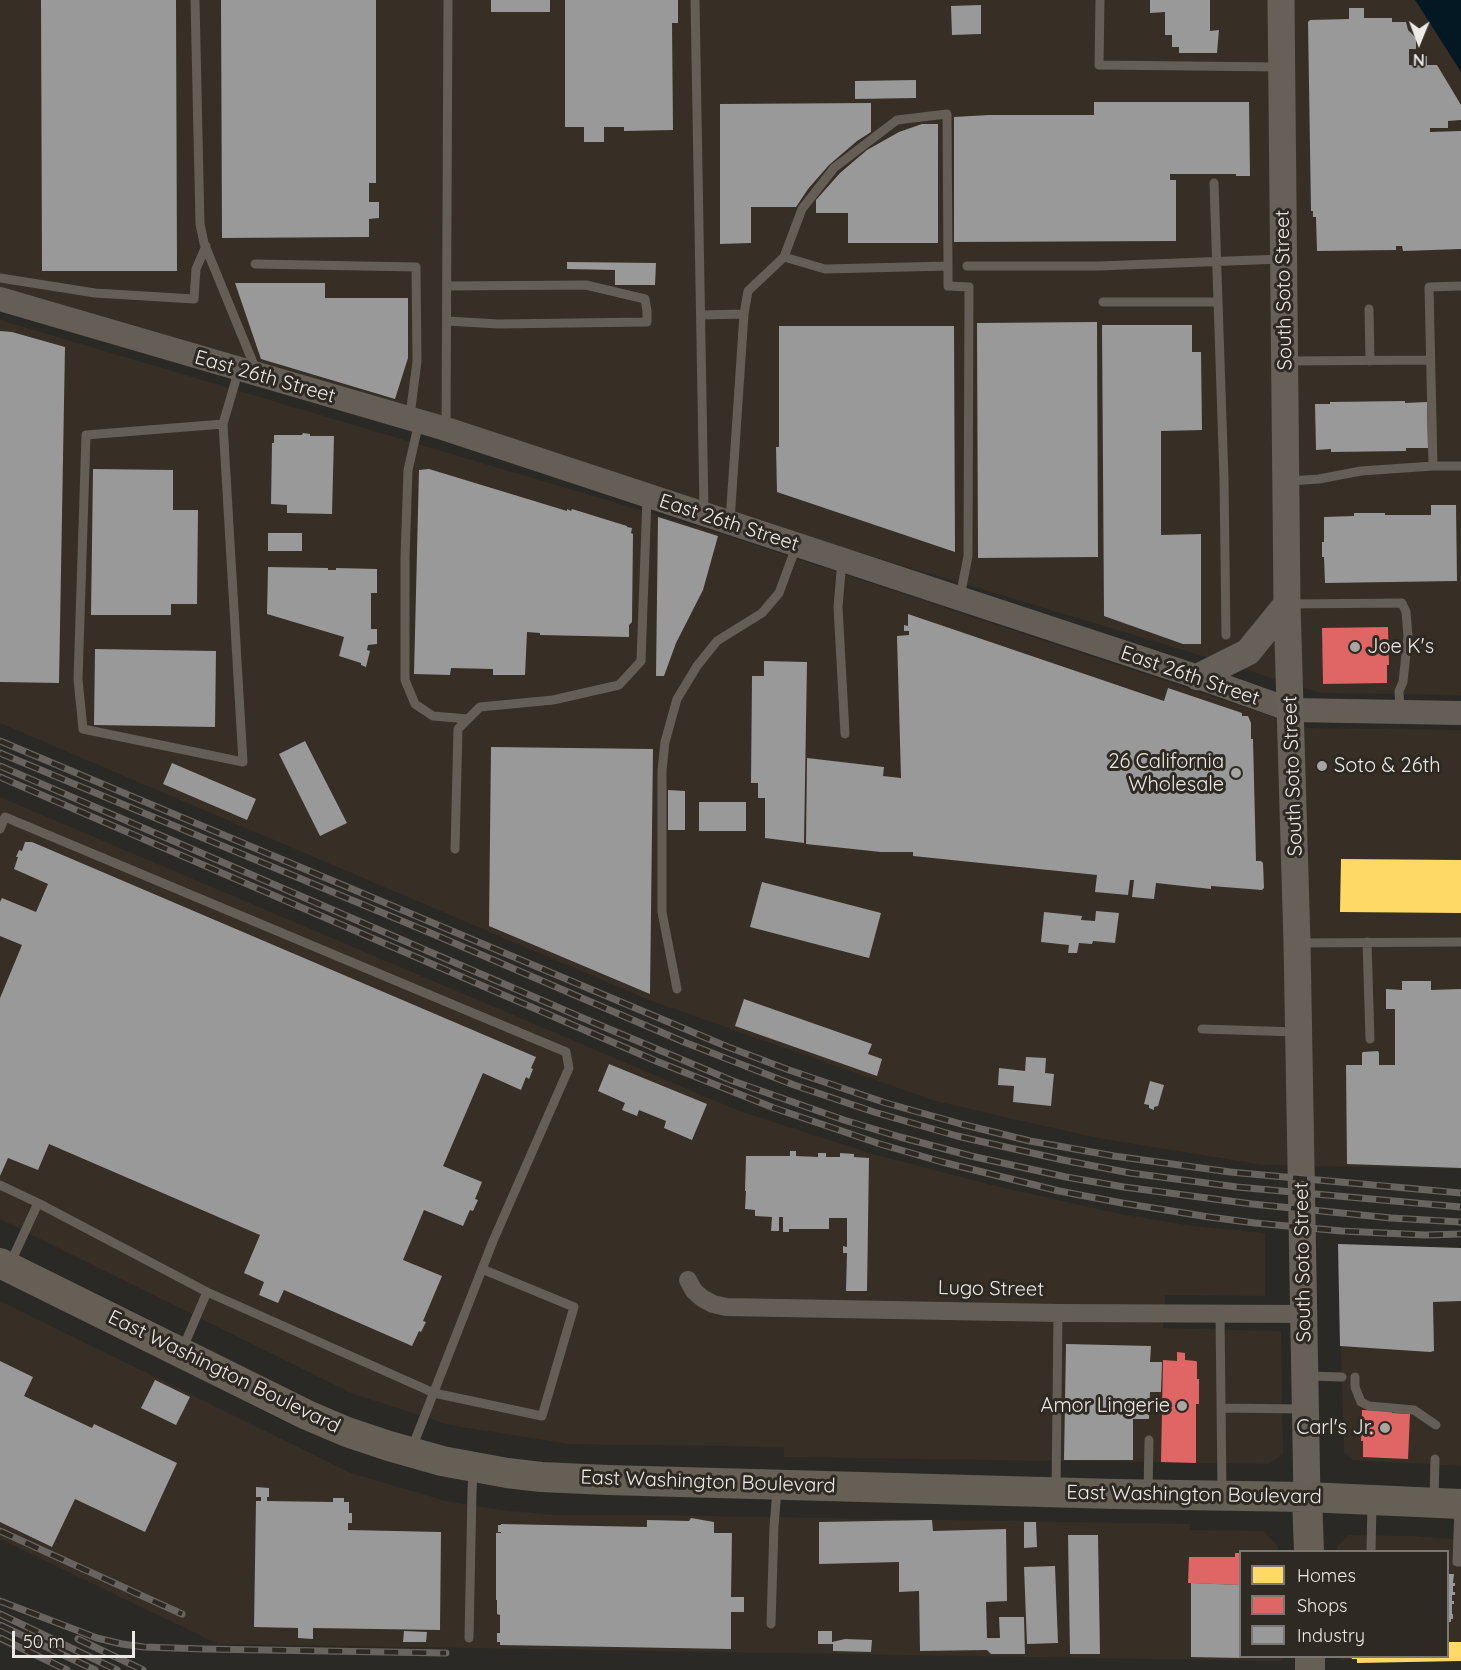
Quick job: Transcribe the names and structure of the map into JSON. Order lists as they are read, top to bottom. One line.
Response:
{"streets":{"main road":["South Soto Street","East Washington Boulevard"],"street":["East 26th Street","Lugo Street"]},"crossings":[["South Soto Street","East 26th Street"],["South Soto Street","Lugo Street"],["South Soto Street","East Washington Boulevard"]],"places":["Joe K's","Soto & 26th","26 California Wholesale","Amor Lingerie","Carl's Jr."],"legend":["Homes","Shops","Industry"],"scale_bar":"50 m","north":"bottom"}
